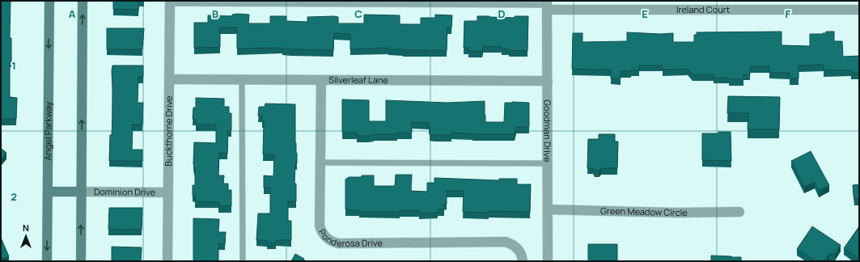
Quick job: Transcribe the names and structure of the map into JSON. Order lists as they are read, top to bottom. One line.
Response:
{"streets":{"main road":["Angel Parkway"],"street":["Ireland Court","Silverleaf Lane","Buckthorne Drive","Goodman Drive","Dominion Drive","Green Meadow Circle","Ponderosa Drive"]},"crossings":[["Ireland Court","Goodman Drive"],["Silverleaf Lane","Buckthorne Drive"],["Silverleaf Lane","Goodman Drive"],["Silverleaf Lane","Ponderosa Drive"],["Buckthorne Drive","Dominion Drive"],["Goodman Drive","Green Meadow Circle"]],"north":"top","grid":{"columns":["A","B","C","D","E","F"],"rows":["1","2"]}}
